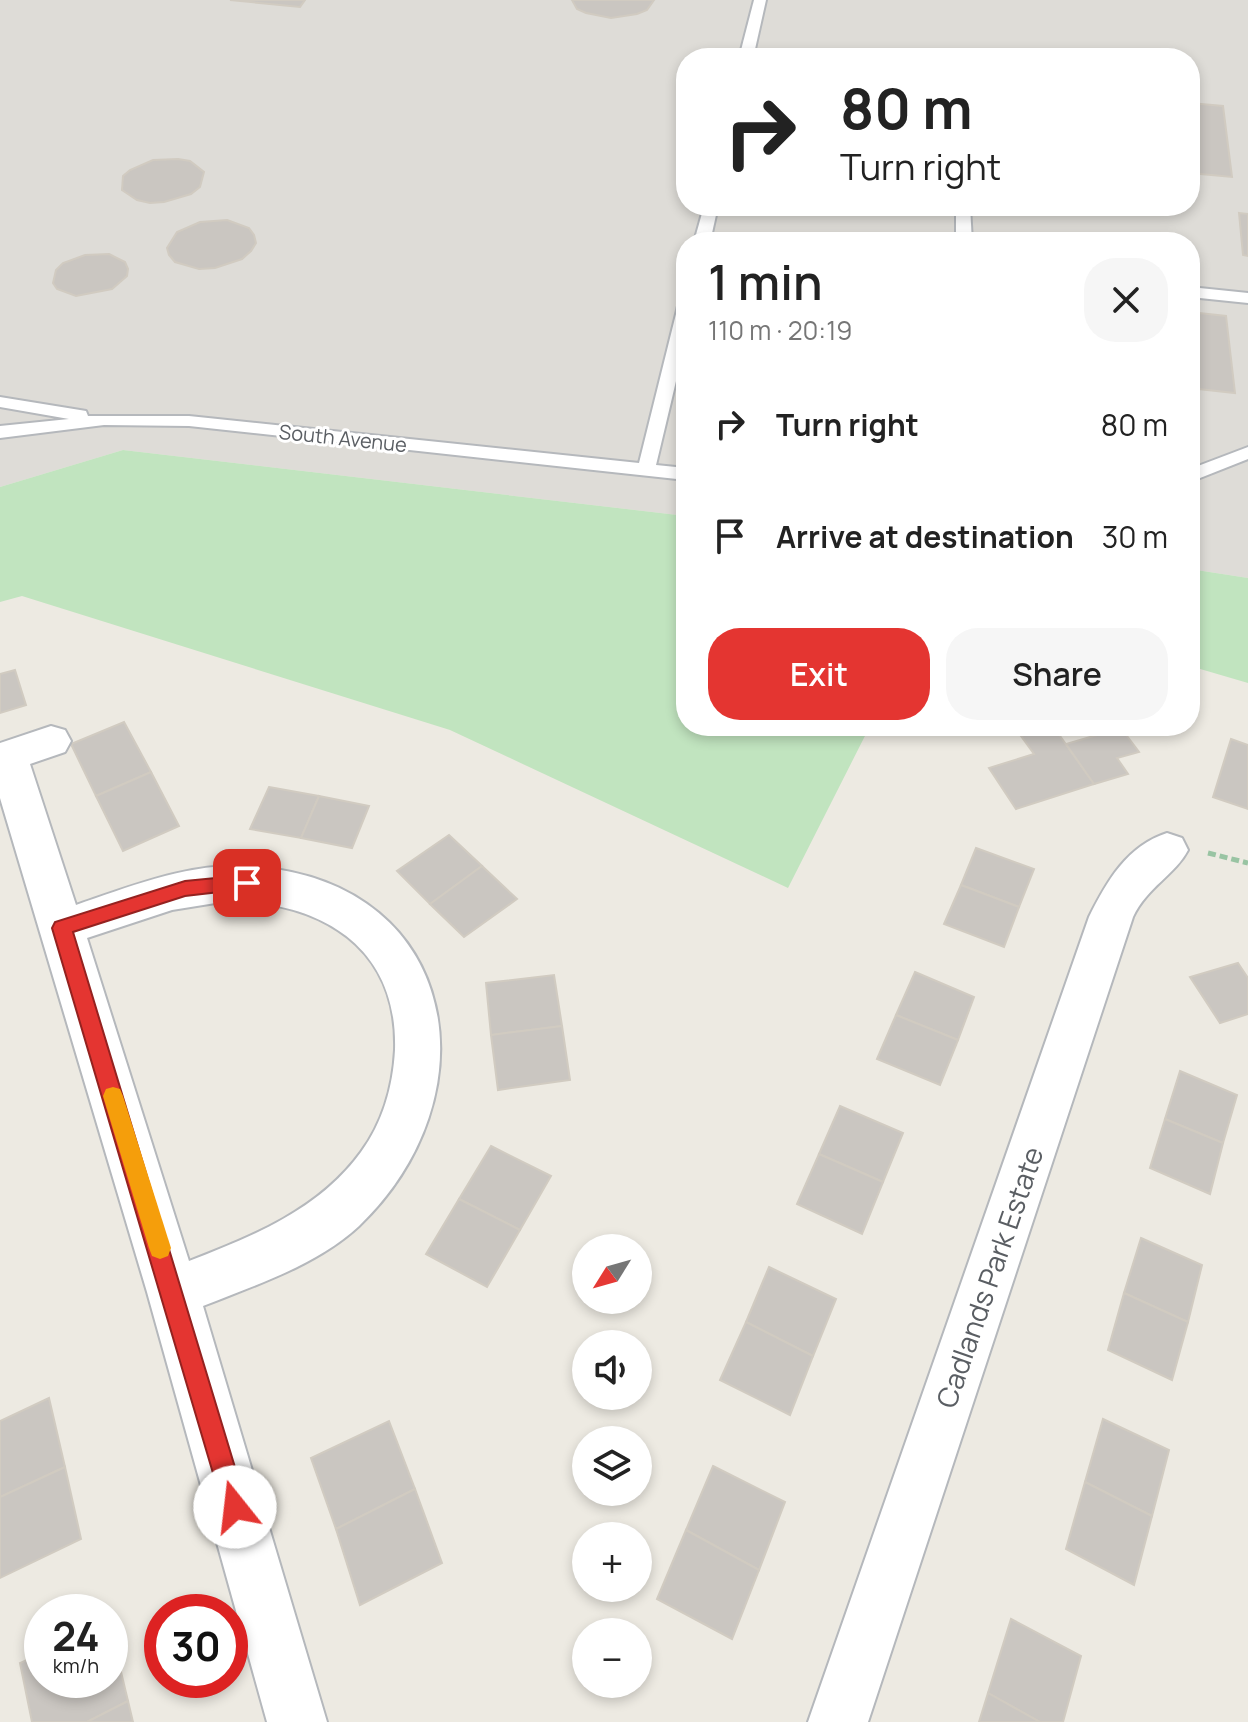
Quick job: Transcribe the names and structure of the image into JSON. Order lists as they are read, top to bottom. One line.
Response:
{"streets":{"street":["Cadlands Park Estate"],"lane":["South Avenue"]},"north":"bottom left","page":{"turn":["80 m","Turn right"],"heading":["1 min","110 m · 20:19"],"list":[{"name":"Turn right","value":"80 m"},{"name":"Arrive at destination","value":"30 m"}],"buttons":["Exit","Share"],"map_buttons":["+","−"],"speed":"24 km/h","limit":"30"}}
